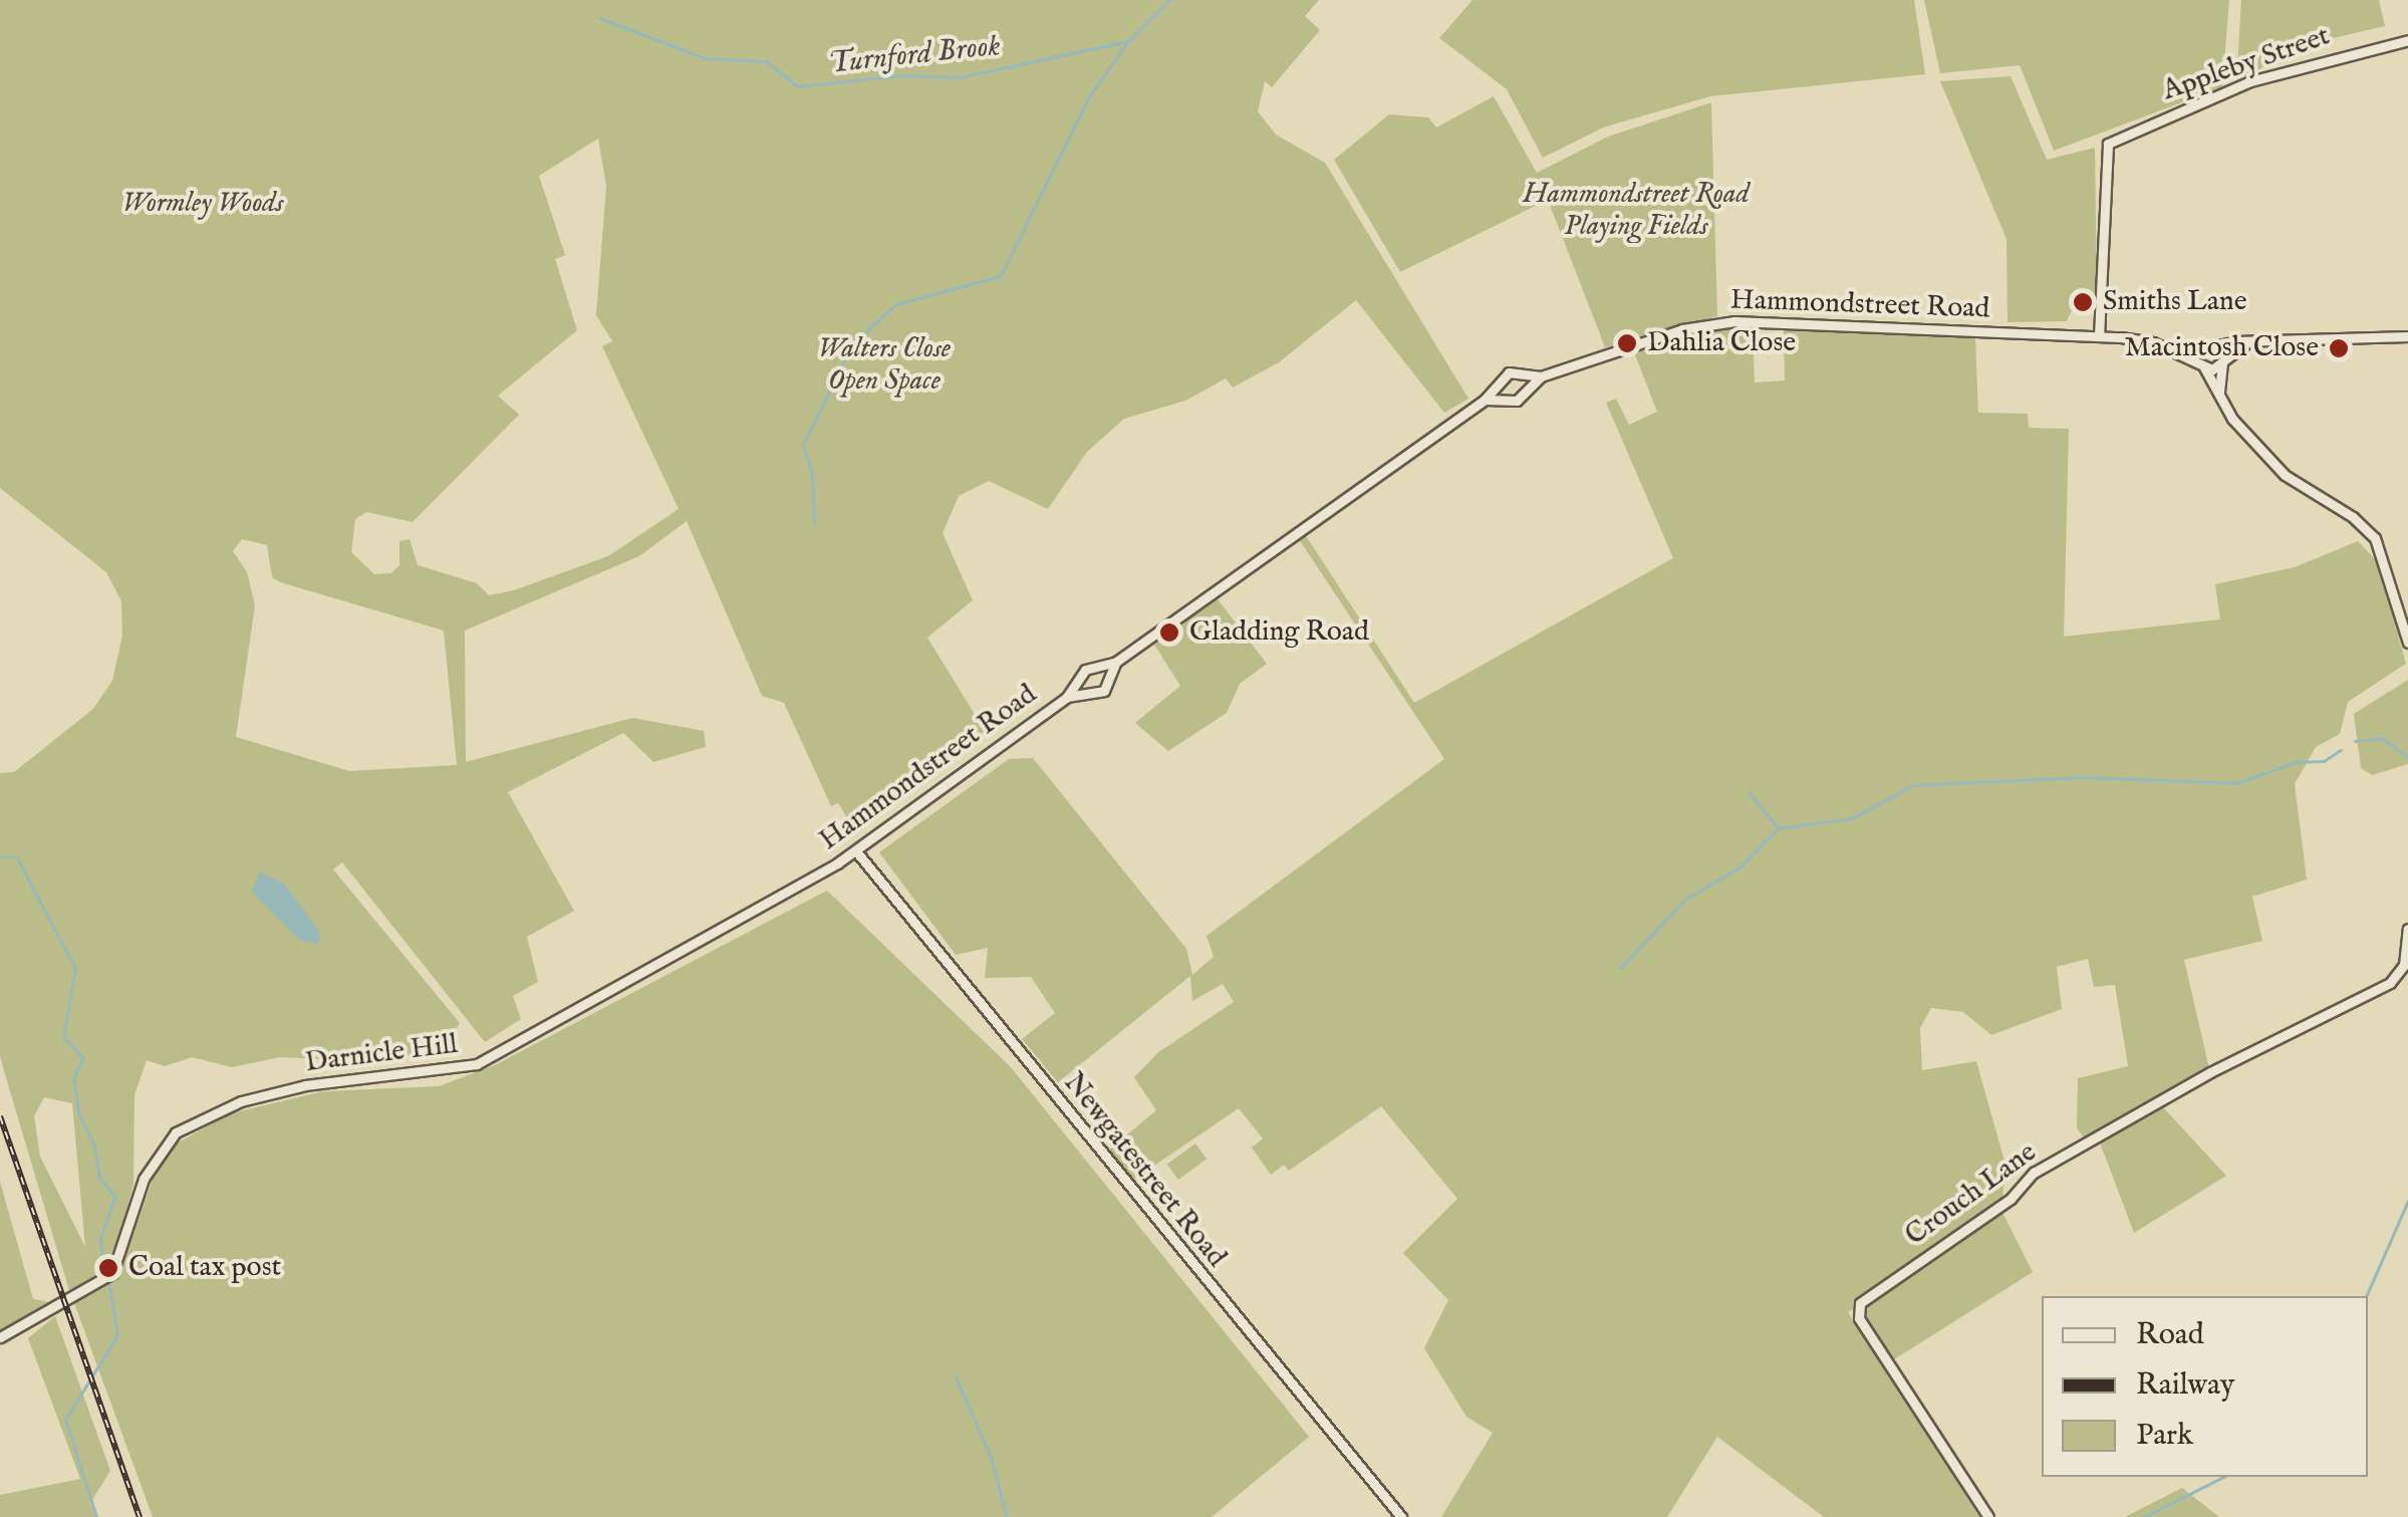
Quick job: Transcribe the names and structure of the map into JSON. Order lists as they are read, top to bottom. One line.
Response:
{"streets":{"street":["Appleby Street","Hammondstreet Road","Darnicle Hill","Newgatestreet Road","Crouch Lane"]},"crossings":[["Appleby Street","Hammondstreet Road"],["Hammondstreet Road","Darnicle Hill"],["Hammondstreet Road","Newgatestreet Road"]],"water":["Turnford Brook"],"parks":["Hammondstreet Road Playing Fields","Wormley Woods","Walters Close Open Space"],"places":["Smiths Lane","Dahlia Close","Macintosh Close","Gladding Road","Coal tax post"],"legend":["Road","Railway","Park"]}
